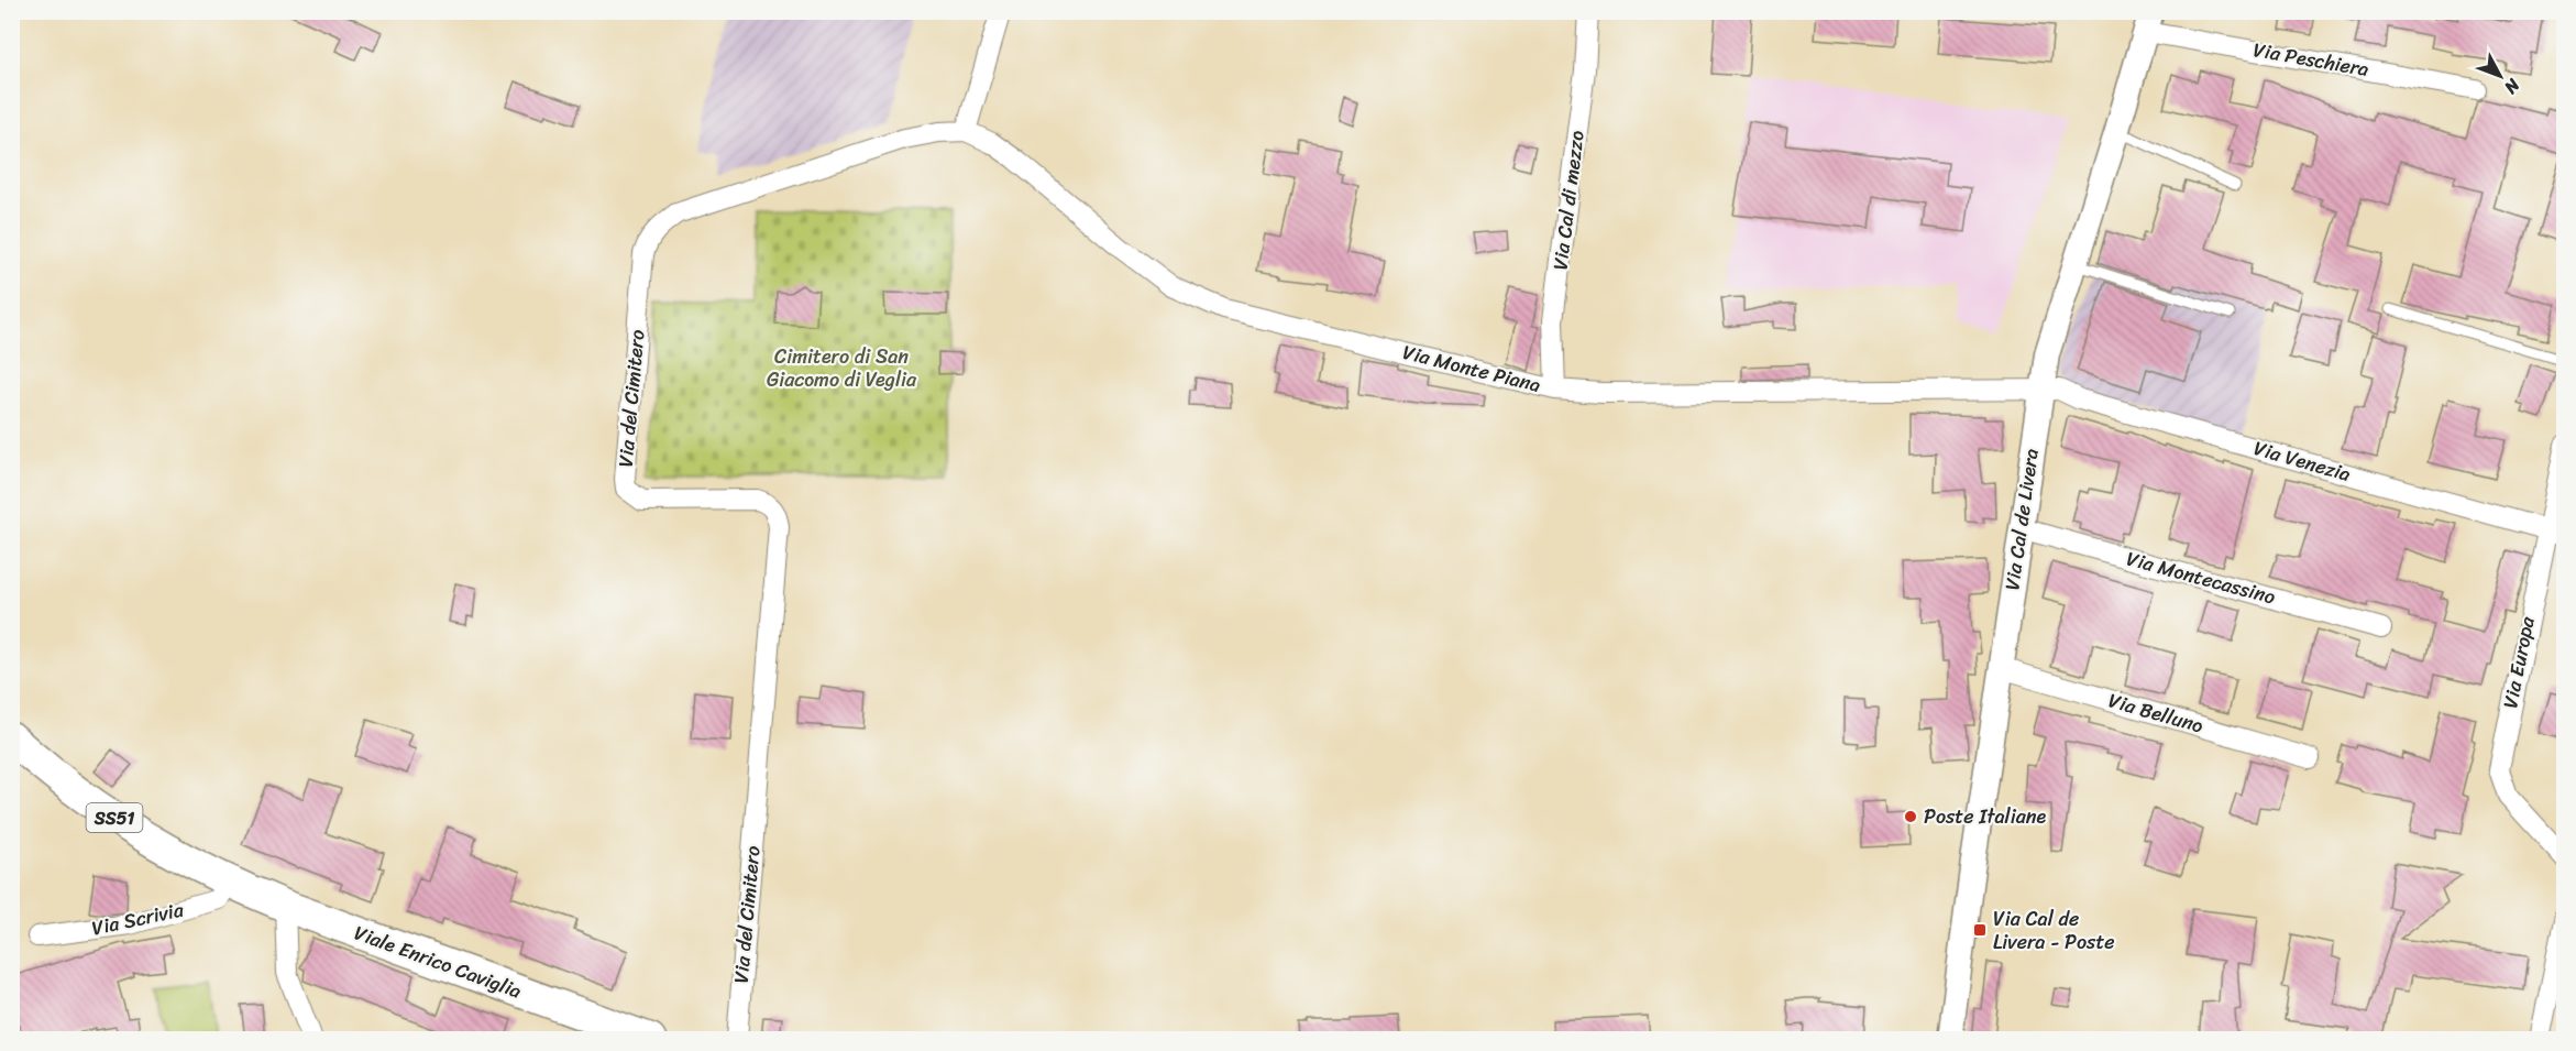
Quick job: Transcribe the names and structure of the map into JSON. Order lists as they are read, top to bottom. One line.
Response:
{"streets":{"main road":["SS51","Viale Enrico Caviglia"],"street":["Via Peschiera","Via Cal di mezzo","Via Monte Piana","Via del Cimitero","Via Venezia","Via Cal de Livera","Via Montecassino","Via Europa","Via Belluno","Via Scrivia"]},"crossings":[["Via Peschiera","Via Cal de Livera"],["Via Cal di mezzo","Via Monte Piana"],["Via Monte Piana","Via del Cimitero"],["Via Monte Piana","Via Venezia"],["Via Monte Piana","Via Cal de Livera"],["Via Venezia","Via Cal de Livera"],["Via Venezia","Via Europa"],["Via Cal de Livera","Via Montecassino"],["Via Cal de Livera","Via Belluno"],["SS51","Via Scrivia"],["SS51","Viale Enrico Caviglia"],["Via Scrivia","Viale Enrico Caviglia"]],"parks":["Cimitero di San Giacomo di Veglia"],"places":{"other":["Poste Italiane"],"transit":["Via Cal de Livera - Poste"]},"north":"bottom right"}
